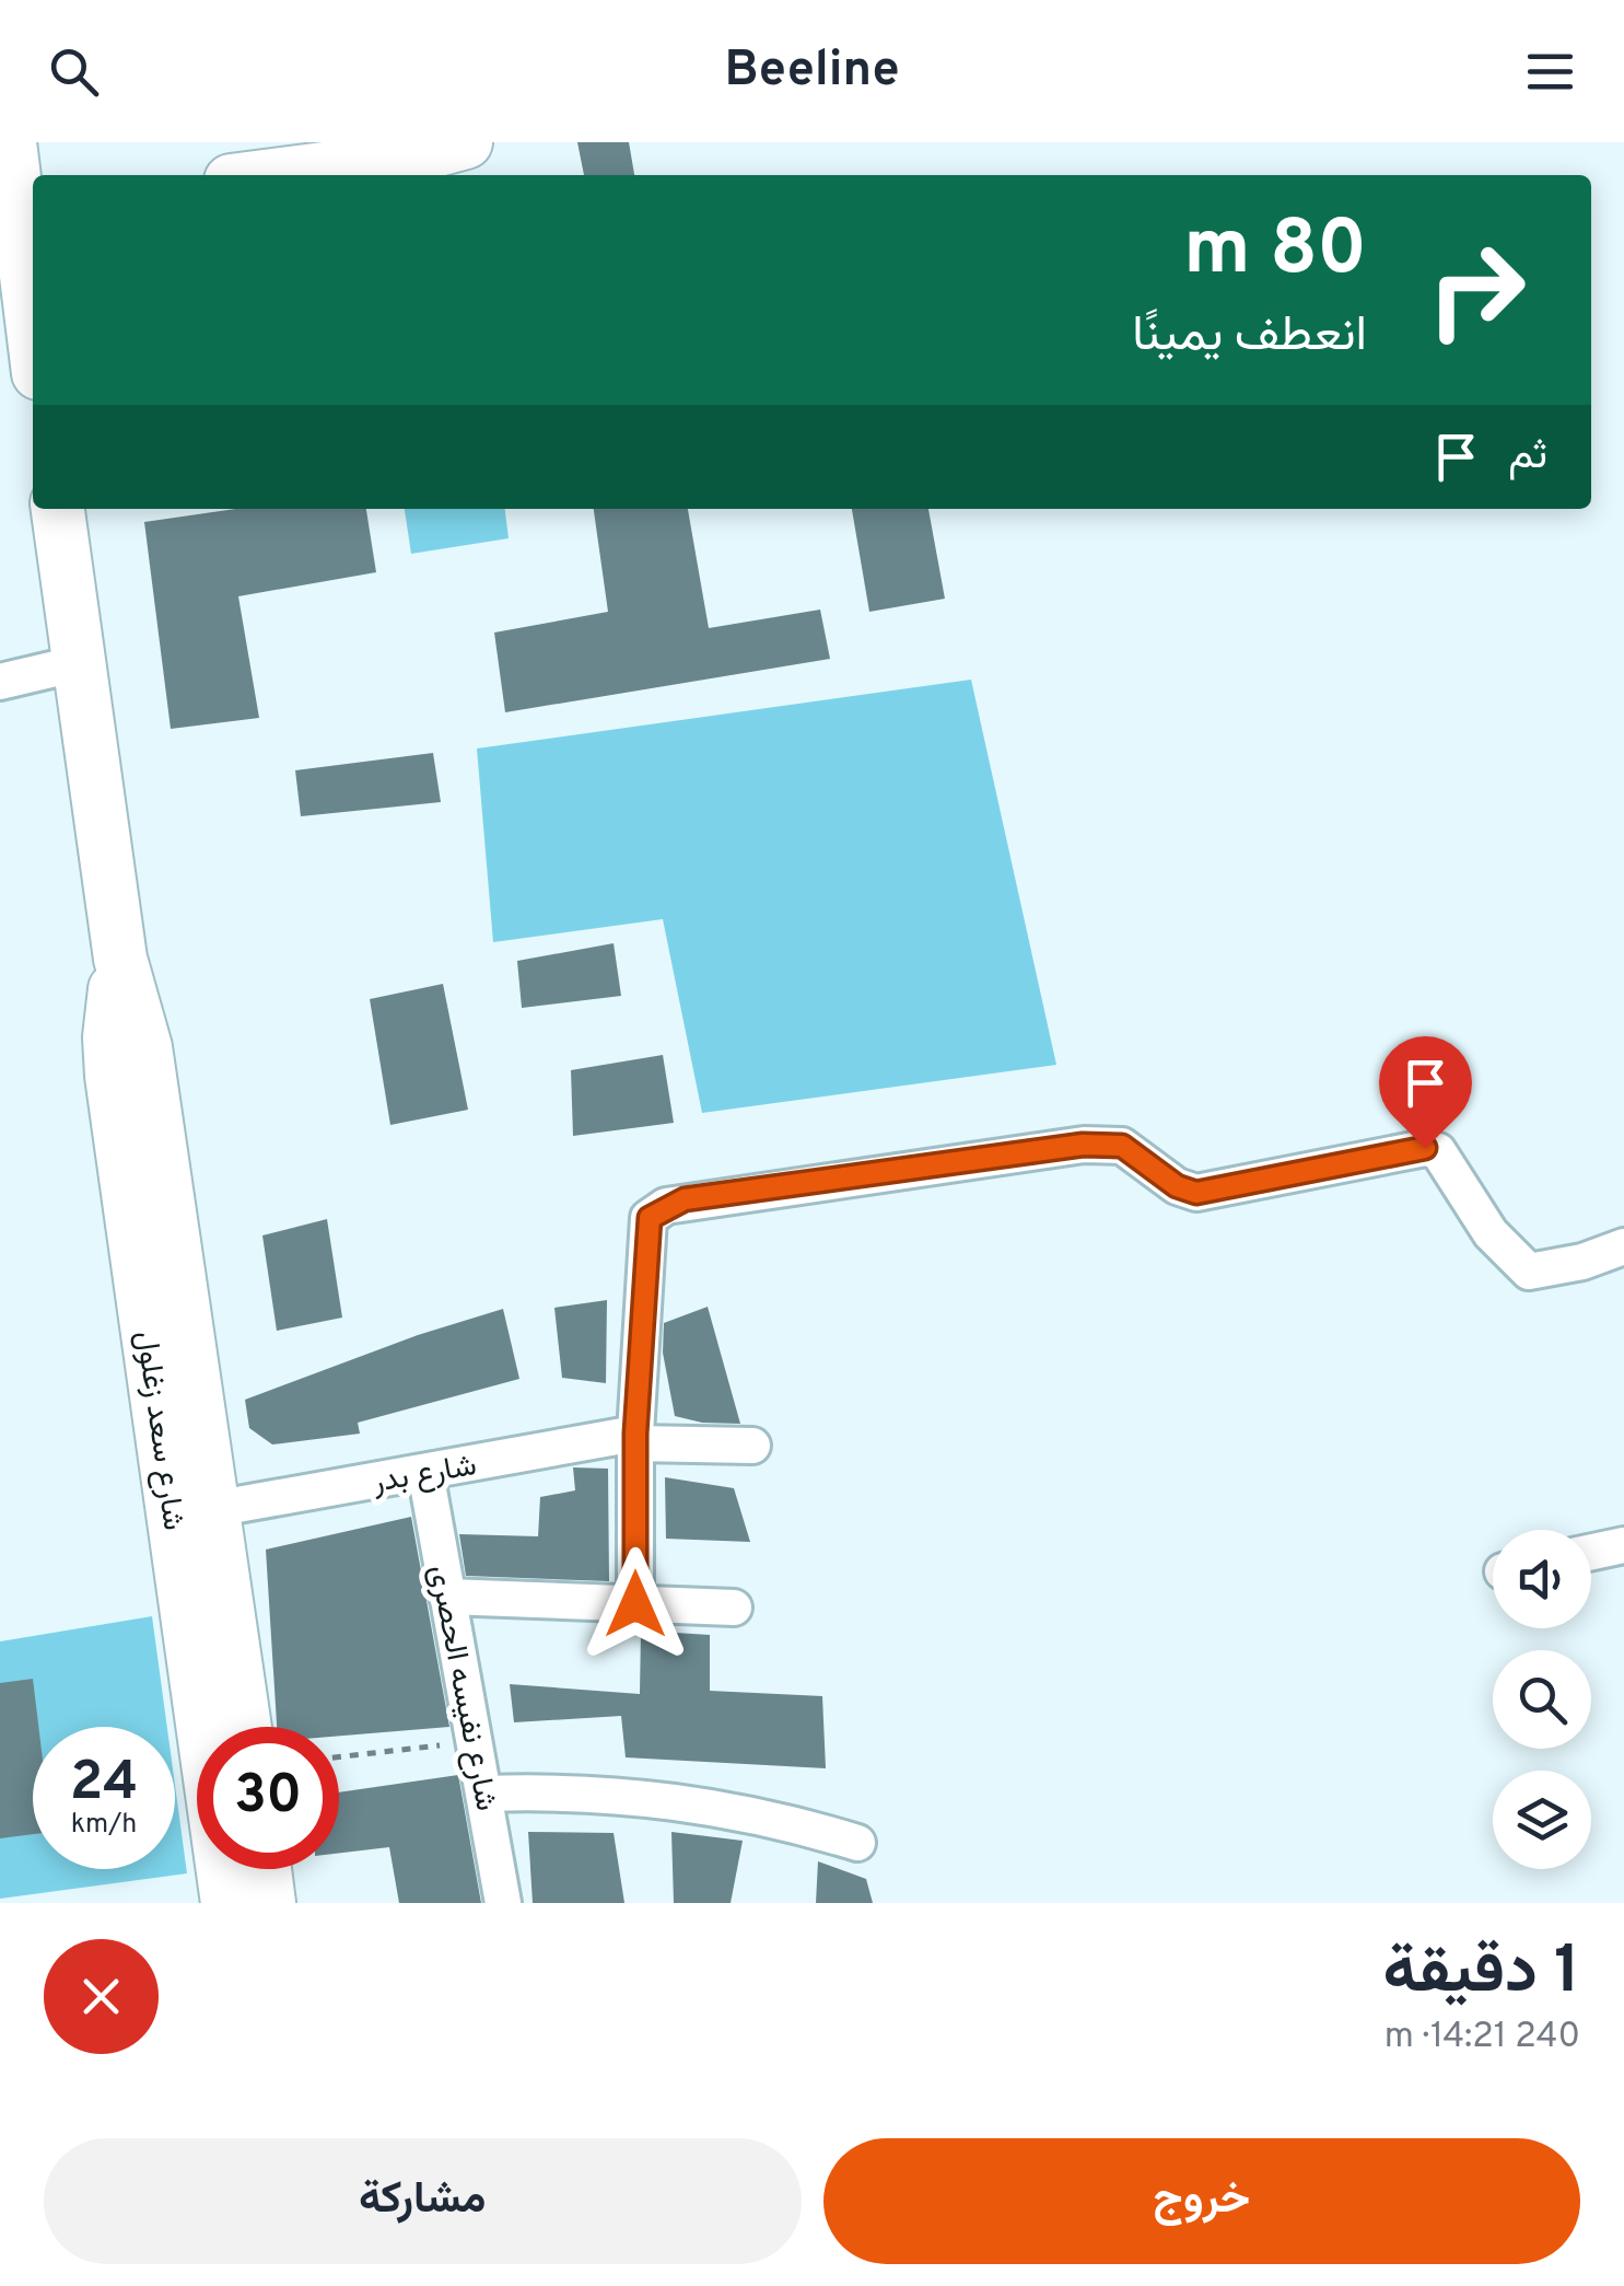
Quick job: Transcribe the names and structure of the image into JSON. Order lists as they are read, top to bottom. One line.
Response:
{"streets":{"main road":["شارع سعد زغلول"],"street":["شارع بدر","شارع نفيسه الحصرى"]},"crossings":[["شارع سعد زغلول","شارع بدر"],["شارع بدر","شارع نفيسه الحصرى"]],"page":{"header":"Beeline","turn":["80 m","انعطف يمينًا"],"then":"ثم","speed":"24 km/h","limit":"30","heading":["1 دقيقة","240 m · 14:21"],"buttons":["خروج","مشاركة"]}}
